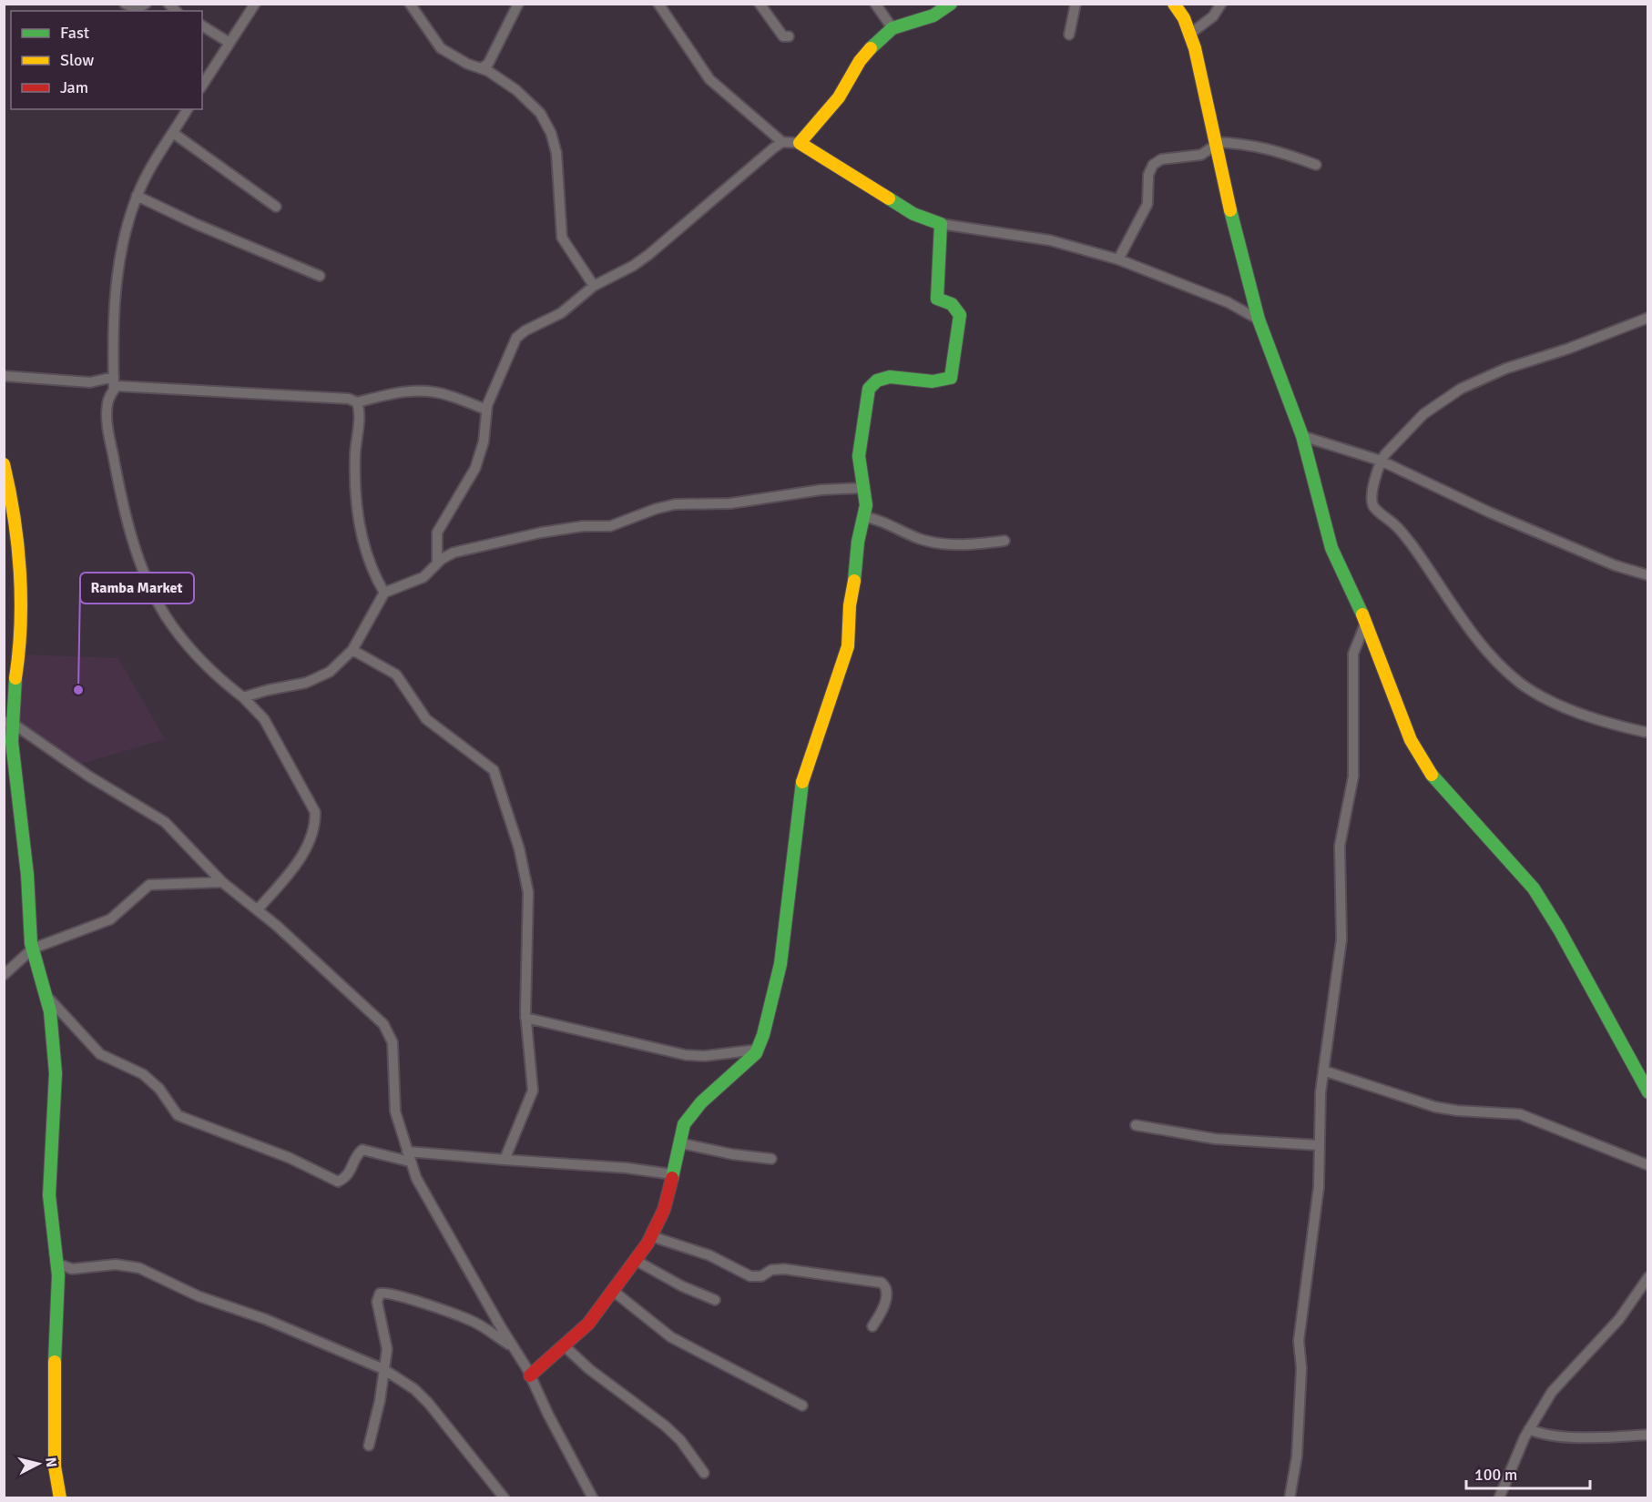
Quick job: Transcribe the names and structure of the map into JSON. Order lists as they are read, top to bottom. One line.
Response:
{"places":["Ramba Market"],"legend":["Fast","Slow","Jam"],"scale_bar":"100 m","north":"right"}
